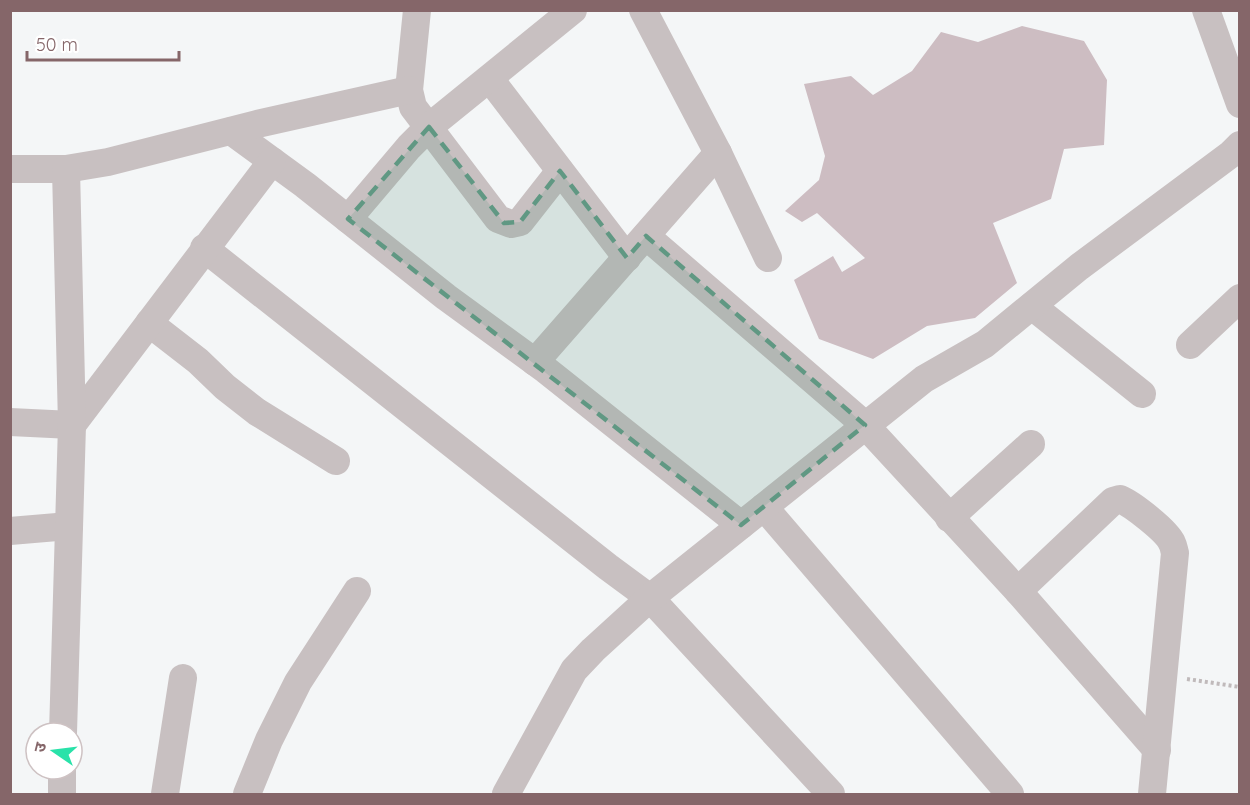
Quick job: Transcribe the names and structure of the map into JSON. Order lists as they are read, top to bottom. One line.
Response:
{"scale_bar":"50 m","north":"left"}
